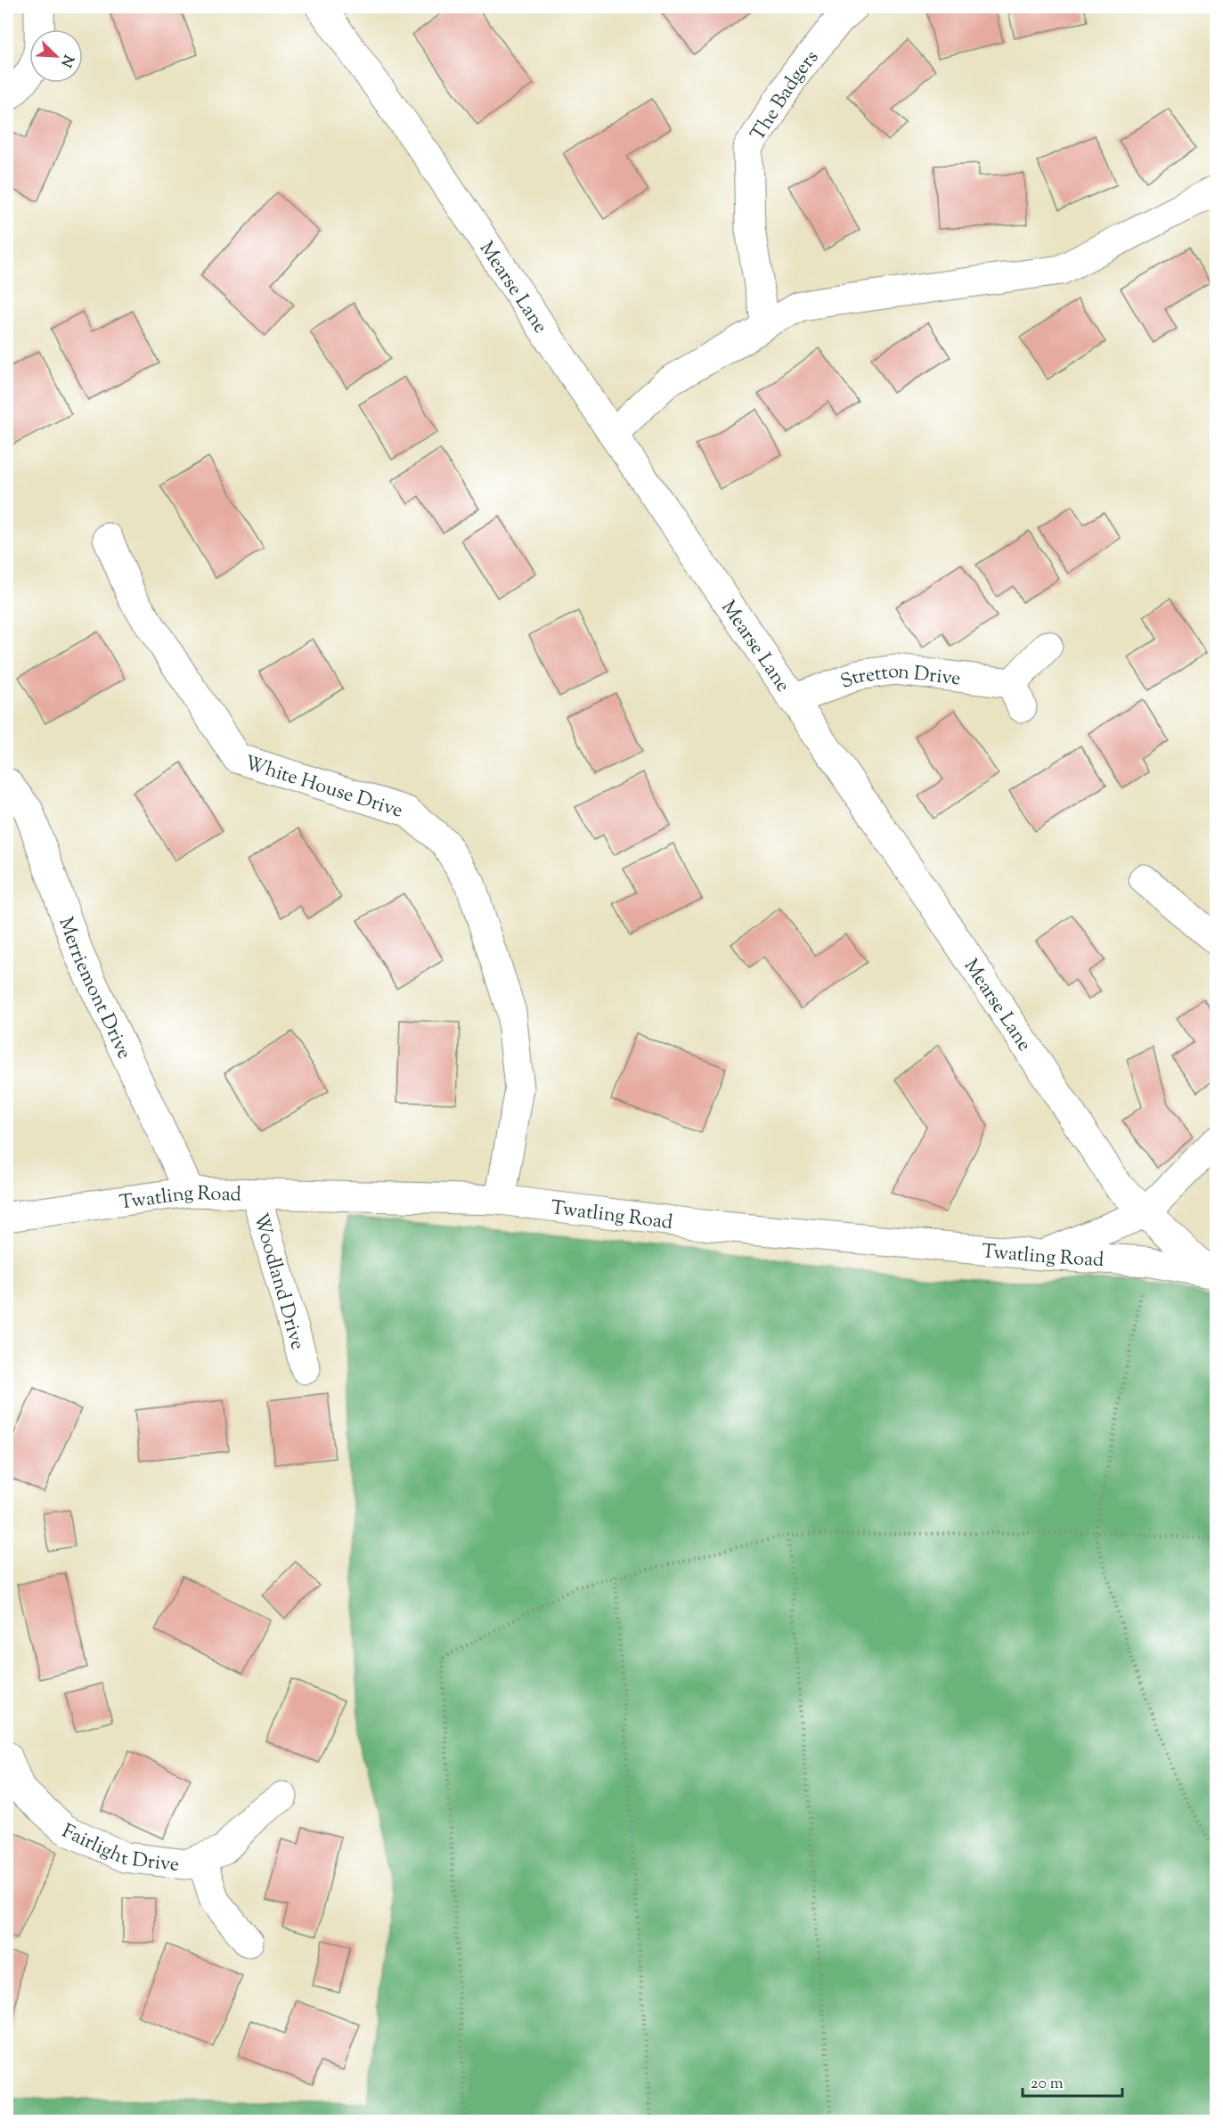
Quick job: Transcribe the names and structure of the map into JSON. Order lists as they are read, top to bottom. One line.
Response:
{"streets":{"street":["The Badgers","Mearse Lane","Stretton Drive","White House Drive","Merriemont Drive","Twatling Road","Woodland Drive","Fairlight Drive"]},"crossings":[["Mearse Lane","Stretton Drive"],["Mearse Lane","Twatling Road"],["White House Drive","Twatling Road"],["Merriemont Drive","Twatling Road"],["Twatling Road","Woodland Drive"]],"scale_bar":"20 m","north":"bottom right"}
